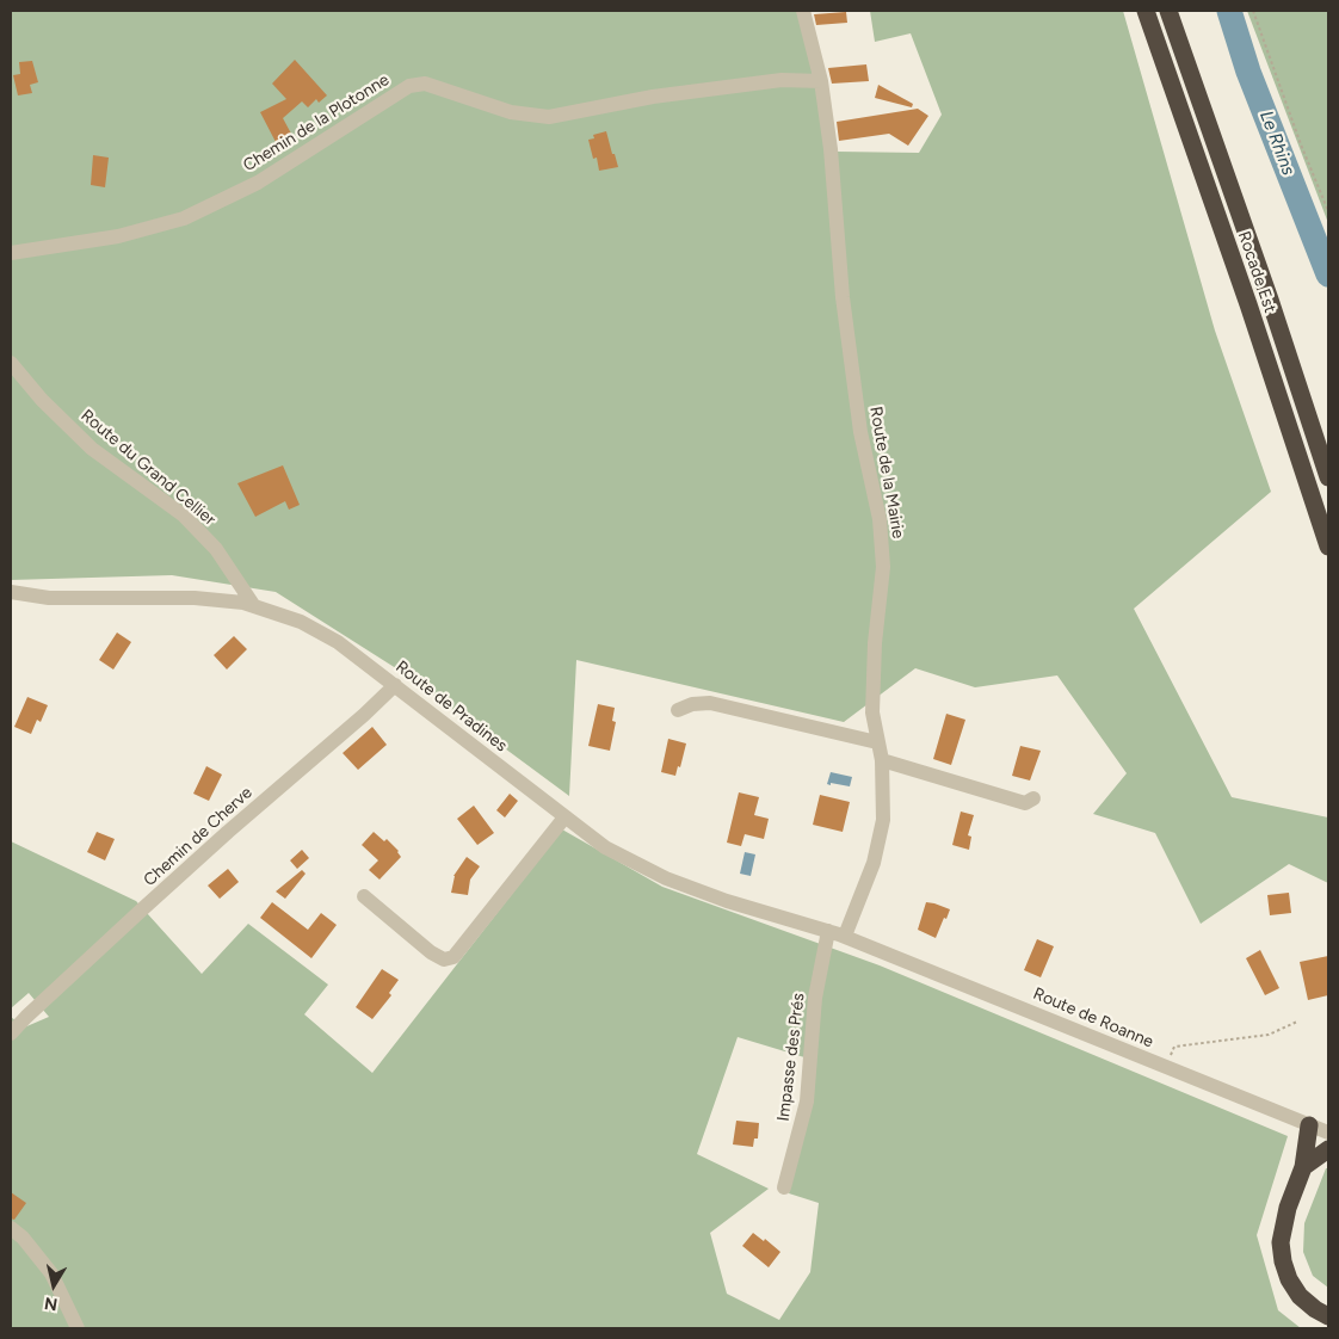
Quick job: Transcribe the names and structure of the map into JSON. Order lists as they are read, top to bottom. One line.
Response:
{"streets":{"highway":["Rocade Est"],"street":["Chemin de la Plotonne","Route du Grand Cellier","Route de la Mairie","Route de Pradines","Chemin de Cherve","Route de Roanne","Impasse des Prés"]},"crossings":[["Chemin de la Plotonne","Route de la Mairie"],["Route du Grand Cellier","Route de Pradines"],["Route de la Mairie","Route de Pradines"],["Route de la Mairie","Route de Roanne"],["Route de Pradines","Chemin de Cherve"],["Route de Pradines","Route de Roanne"],["Route de Pradines","Impasse des Prés"]],"water":["Le Rhins"],"north":"bottom"}
